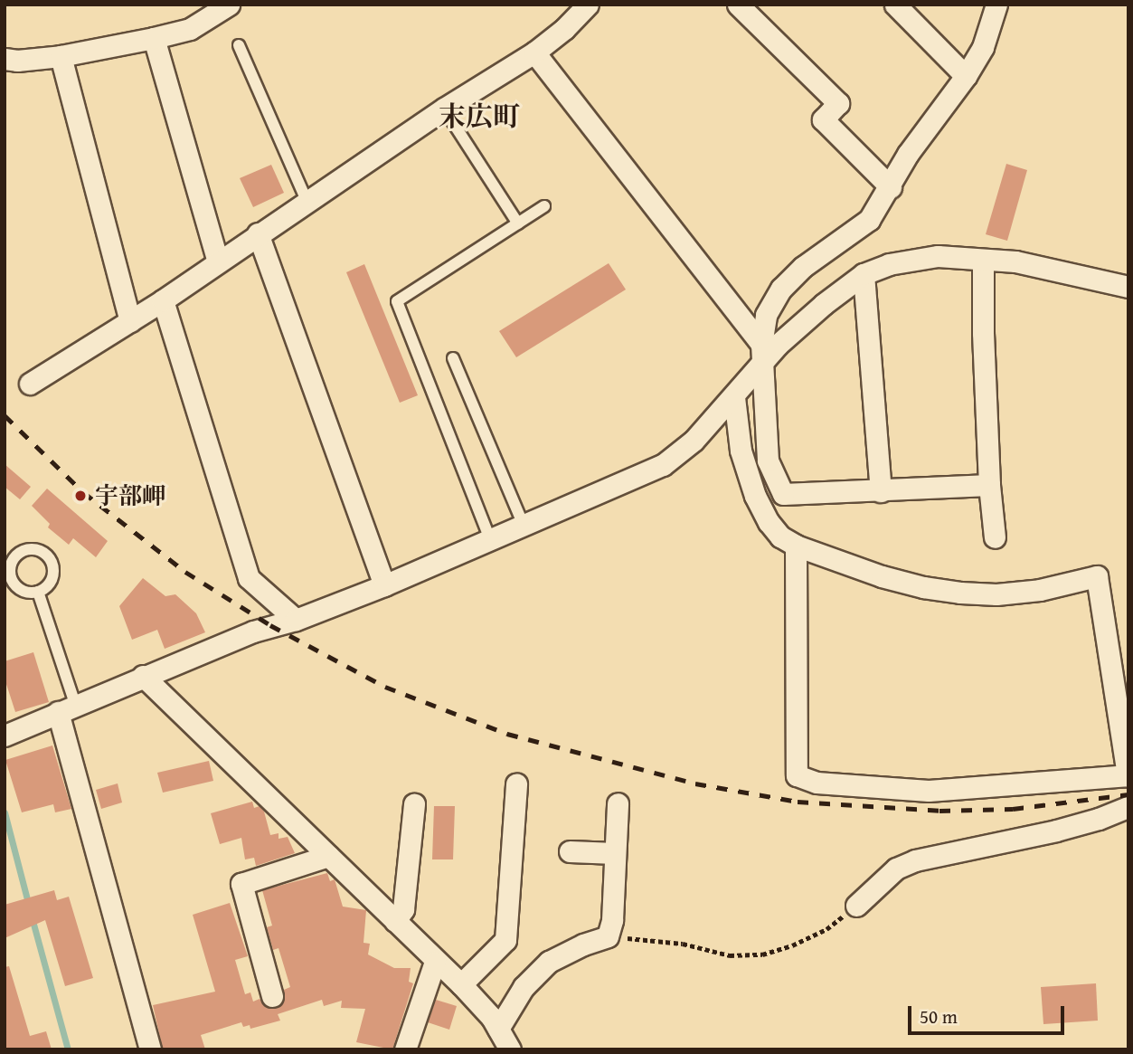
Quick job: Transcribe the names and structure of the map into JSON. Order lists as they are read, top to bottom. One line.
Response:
{"districts":["末広町"],"places":["宇部岬"],"scale_bar":"50 m"}
